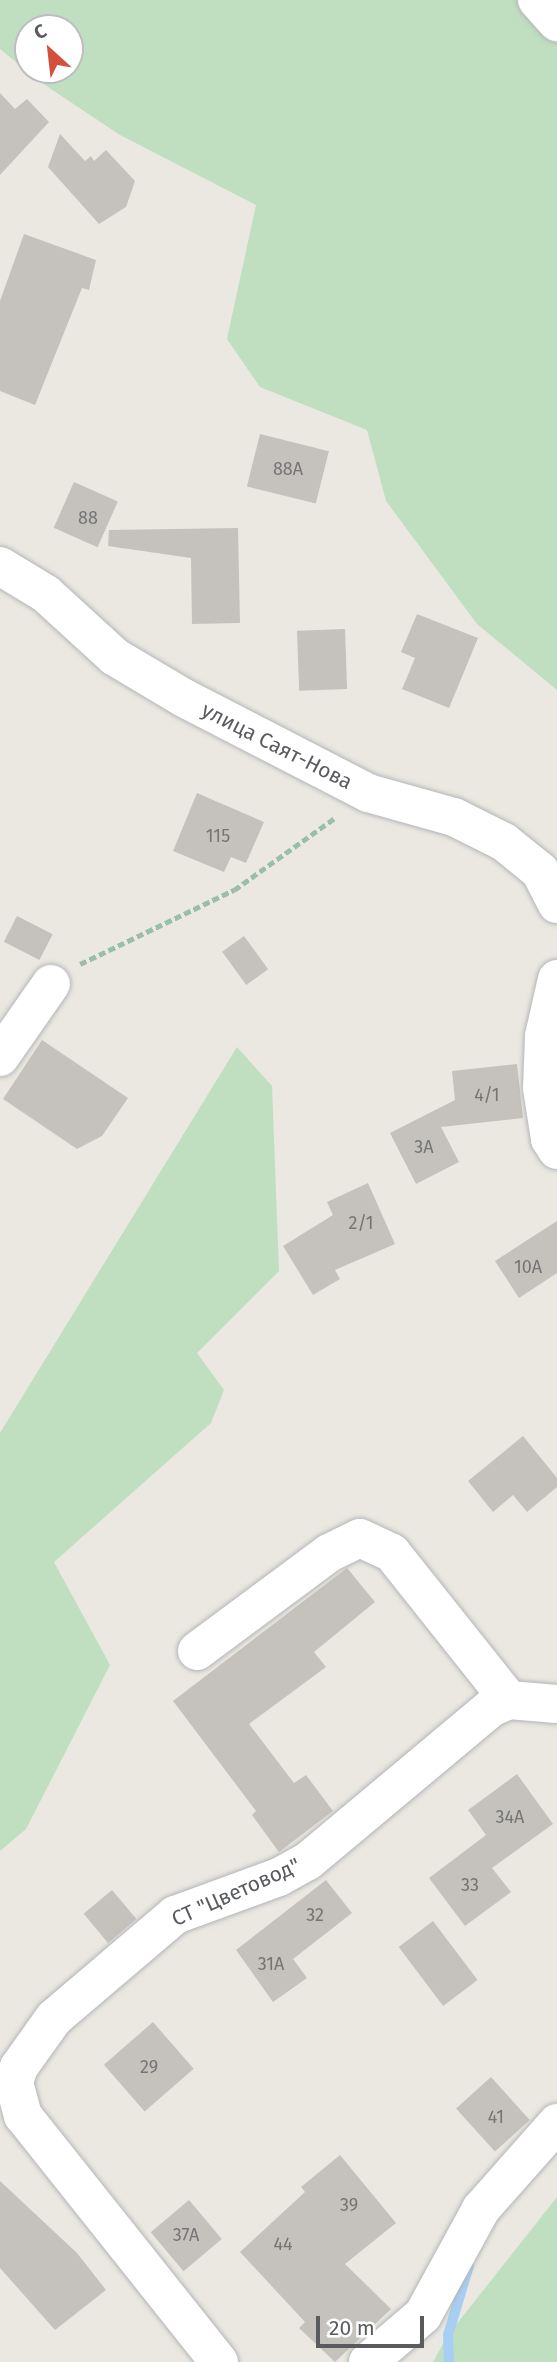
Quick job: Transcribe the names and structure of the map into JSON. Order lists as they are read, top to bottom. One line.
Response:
{"streets":{"street":["улица Саят-Нова","СТ \"Цветовод\""]},"house_numbers":["88А","88","115","4/1","3А","2/1","10А","34А","33","32","31А","29","41","39","37А","44"],"scale_bar":"20 m","north":"top left"}
